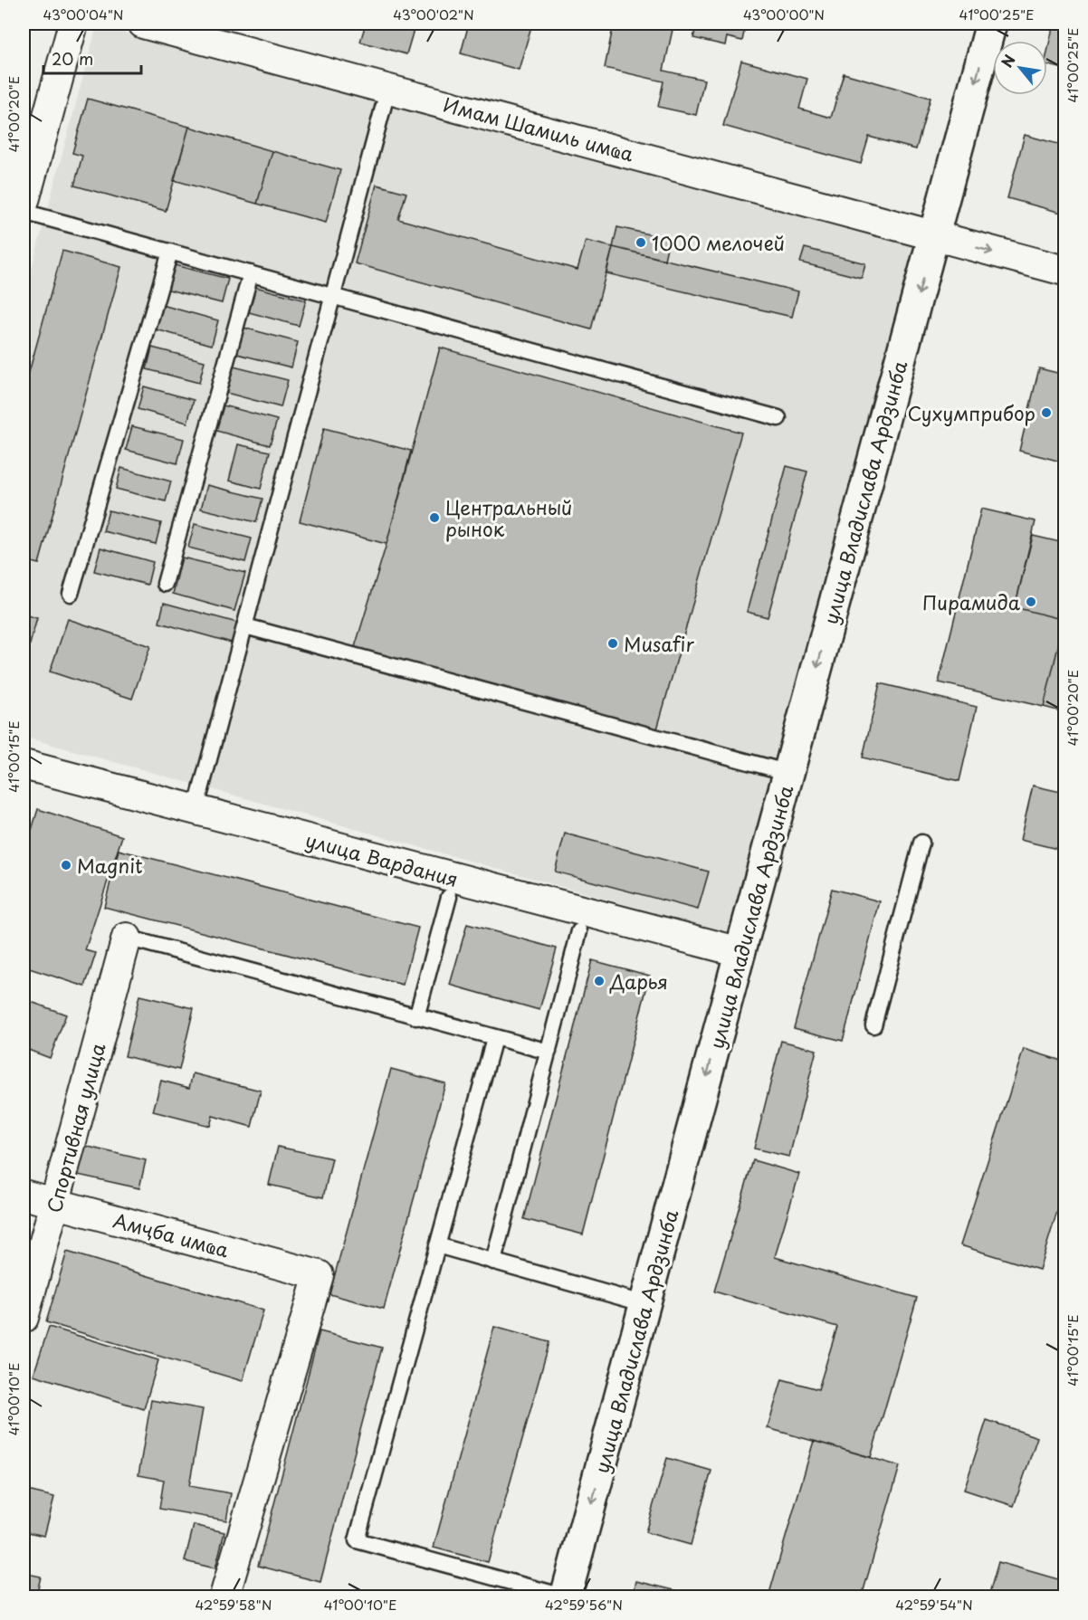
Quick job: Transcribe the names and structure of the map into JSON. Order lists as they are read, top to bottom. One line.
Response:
{"streets":{"main road":["улица Владислава Ардзинба"],"street":["Имам Шамиль имҩа","улица Вардания","Спортивная улица","Амҷба имҩа"]},"crossings":[["Имам Шамиль имҩа","улица Владислава Ардзинба"],["улица Владислава Ардзинба","улица Вардания"],["Спортивная улица","Амҷба имҩа"]],"one_way":["улица Владислава Ардзинба"],"places":["1000 мелочей","Сухумприбор","Центральный рынок","Пирамида","Musafir","Magnit","Дарья"],"scale_bar":"20 m","north":"top left","coordinates":["43°00'04\"N","43°00'02\"N","43°00'00\"N","41°00'25\"E","41°00'20\"E","41°00'15\"E","41°00'10\"E","42°59'58\"N","42°59'56\"N","42°59'54\"N"]}
